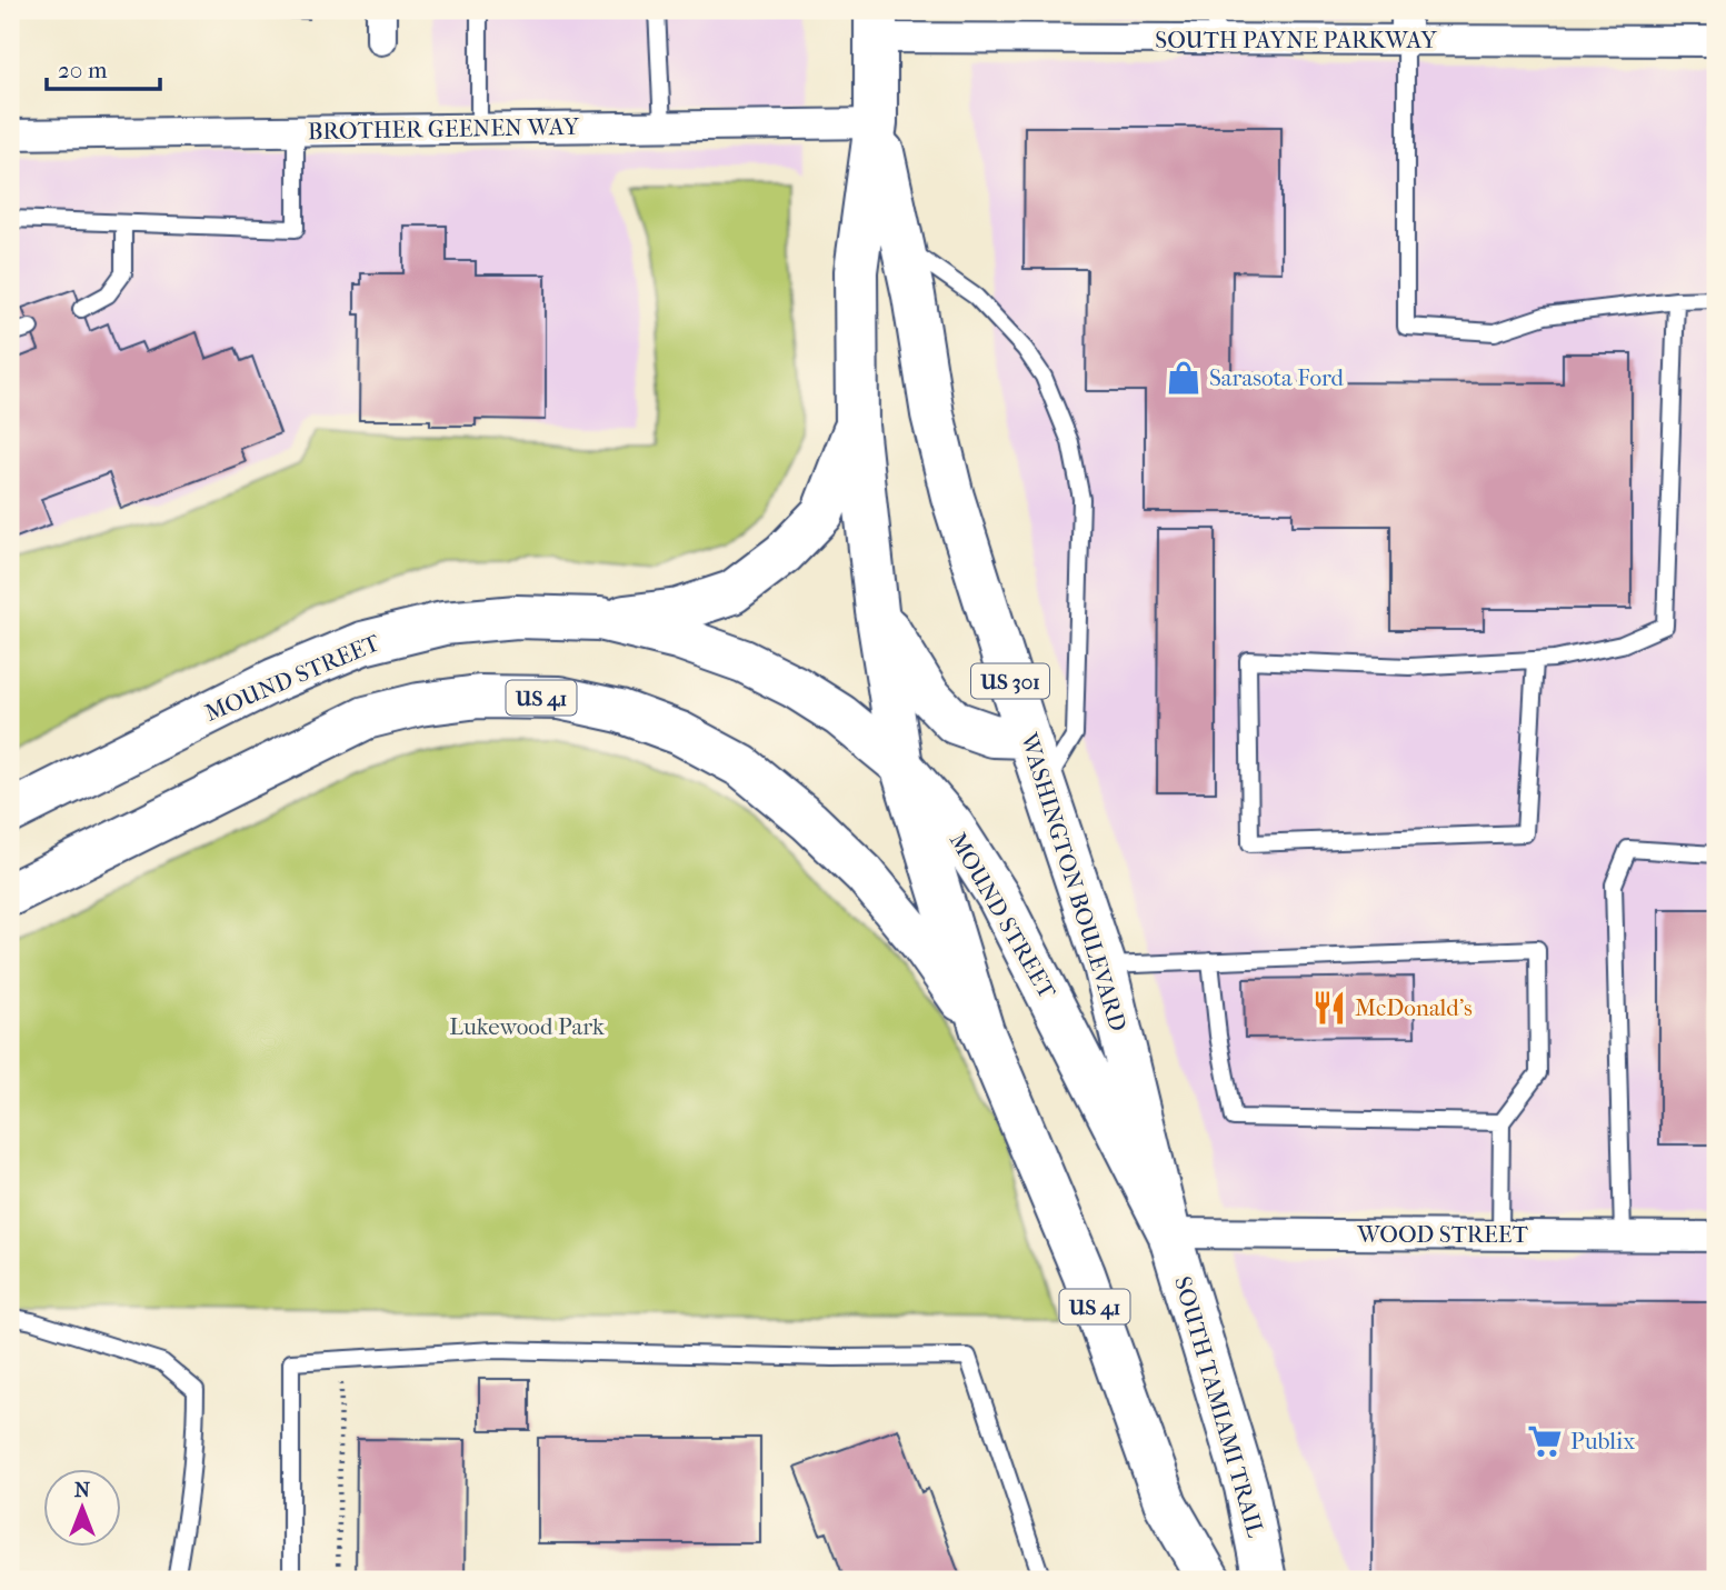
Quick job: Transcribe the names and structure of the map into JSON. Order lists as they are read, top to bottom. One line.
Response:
{"streets":{"main road":["MOUND STREET","US 301","US 41","WASHINGTON BOULEVARD","SOUTH TAMIAMI TRAIL"],"street":["SOUTH PAYNE PARKWAY","BROTHER GEENEN WAY","WOOD STREET"]},"crossings":[["SOUTH PAYNE PARKWAY","WASHINGTON BOULEVARD"],["BROTHER GEENEN WAY","WASHINGTON BOULEVARD"],["MOUND STREET","WASHINGTON BOULEVARD"],["MOUND STREET","WOOD STREET"],["MOUND STREET","SOUTH TAMIAMI TRAIL"],["US 41","WASHINGTON BOULEVARD"],["WASHINGTON BOULEVARD","WOOD STREET"],["WASHINGTON BOULEVARD","SOUTH TAMIAMI TRAIL"],["WOOD STREET","SOUTH TAMIAMI TRAIL"]],"parks":["Lukewood Park"],"places":{"shop":["Sarasota Ford"],"restaurant":["McDonald's"],"supermarket":["Publix"]},"scale_bar":"20 m","north":"top"}
